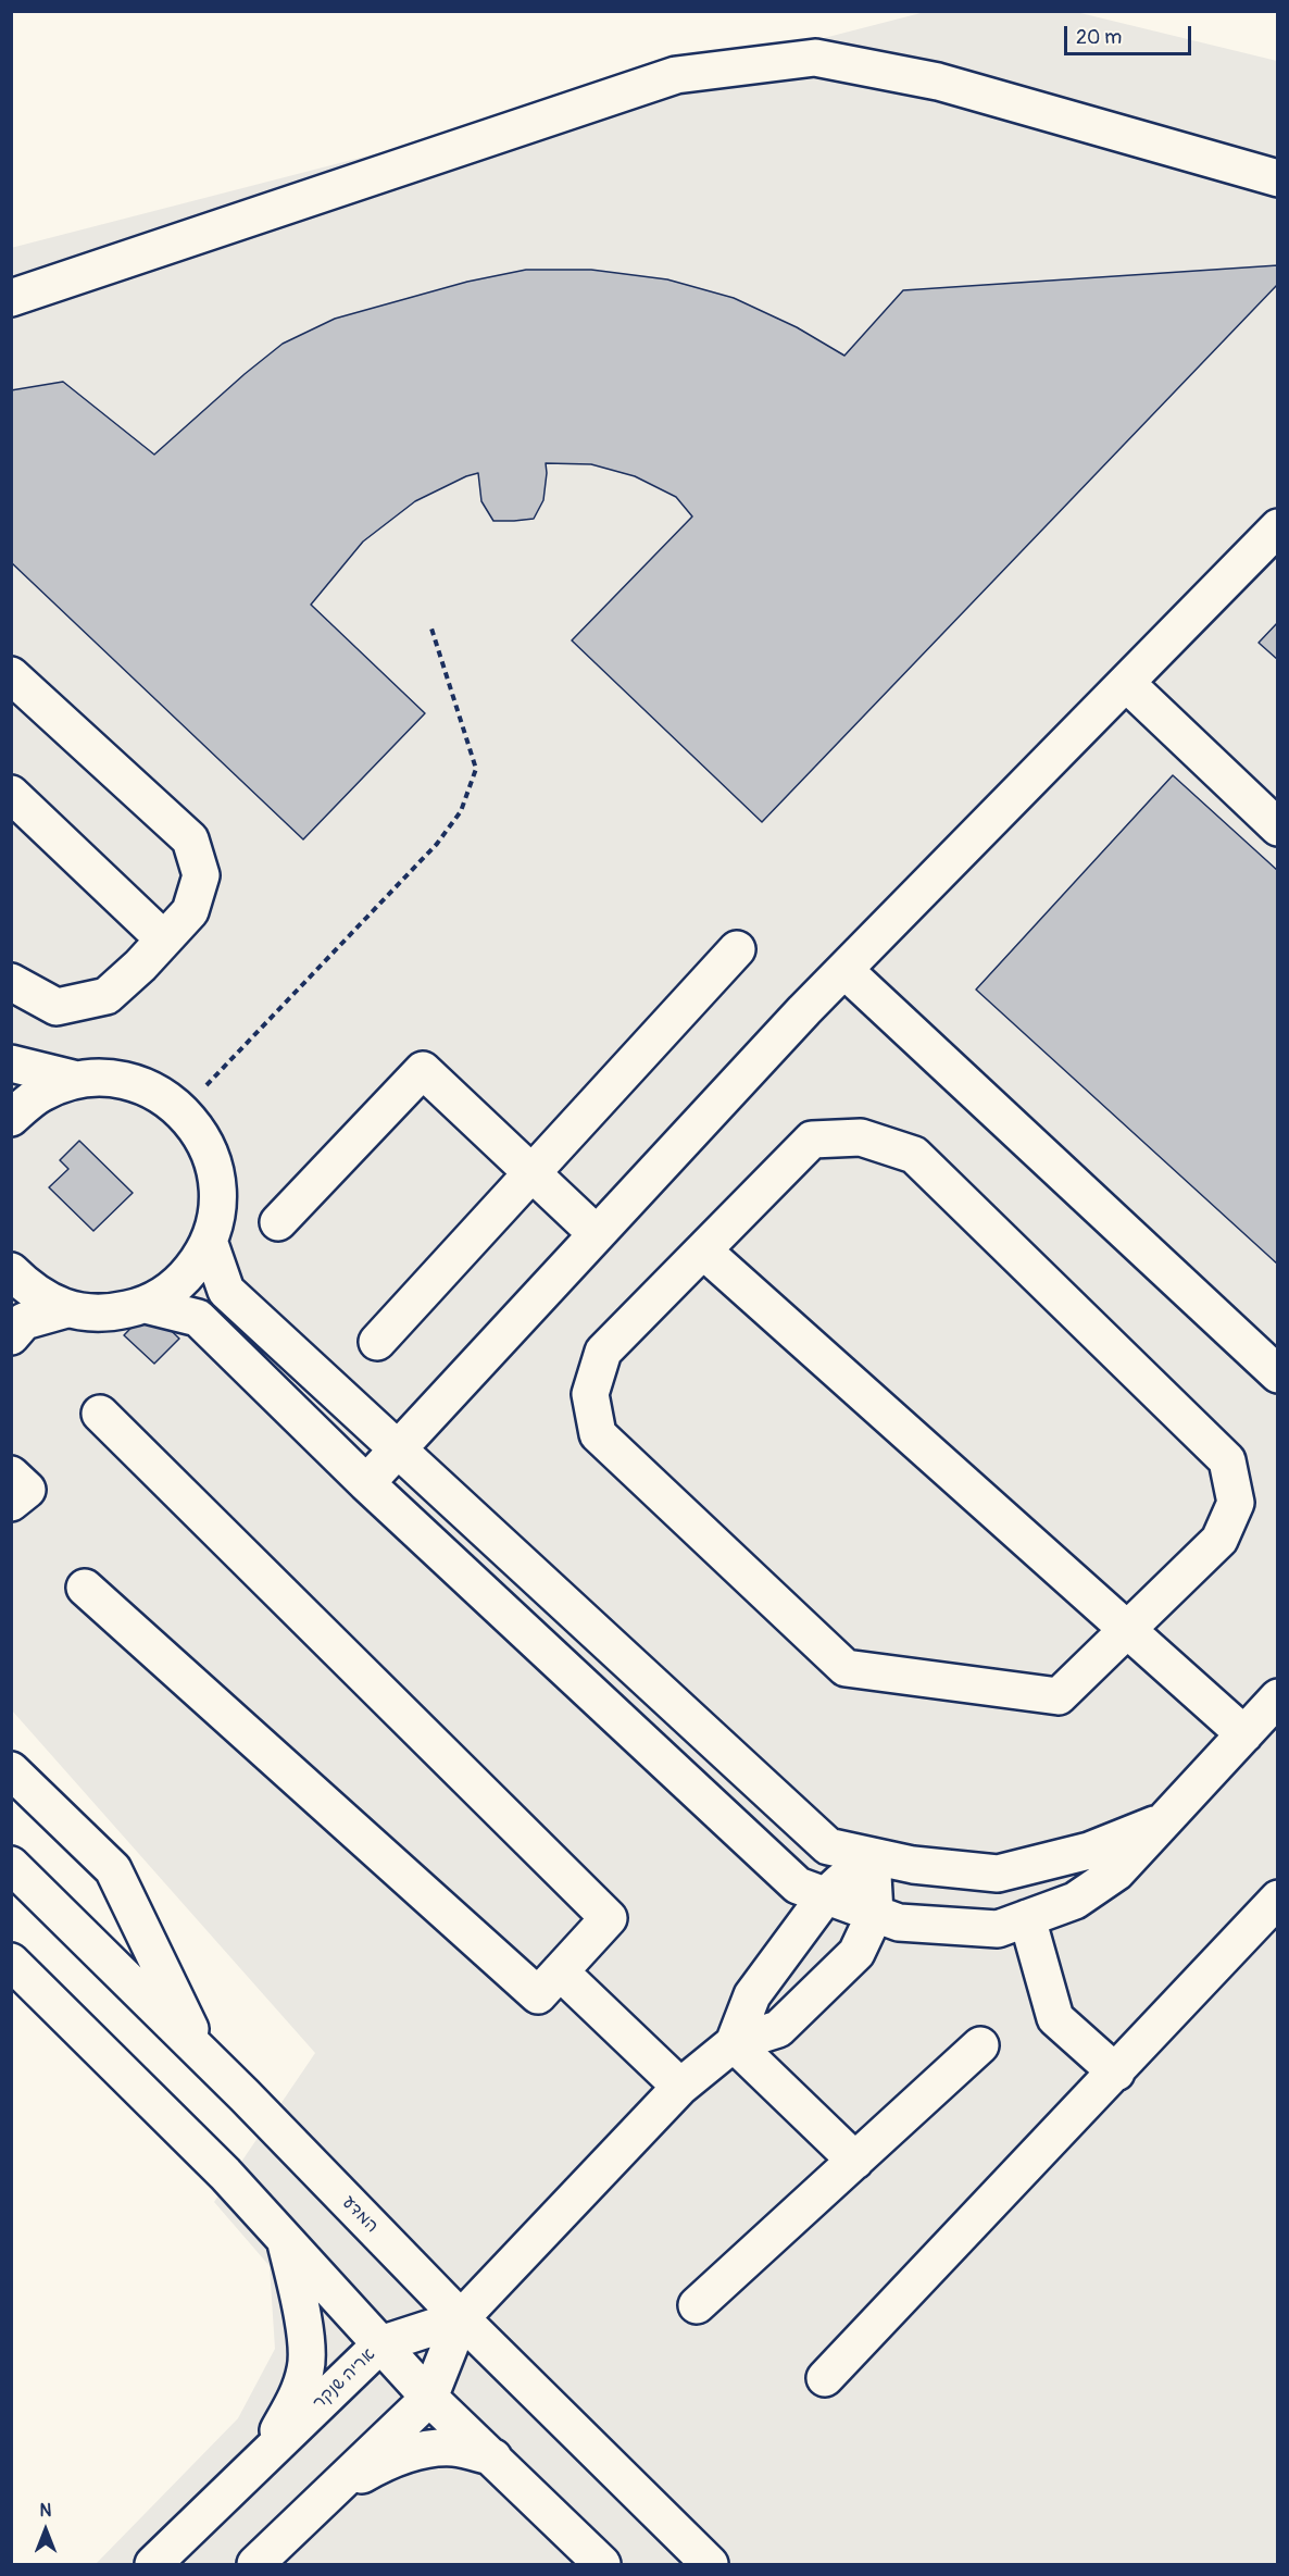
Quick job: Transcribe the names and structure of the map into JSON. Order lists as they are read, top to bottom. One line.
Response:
{"streets":{"street":["המדע","אריה שנקר"]},"crossings":[["המדע","אריה שנקר"]],"scale_bar":"20 m","north":"top"}
